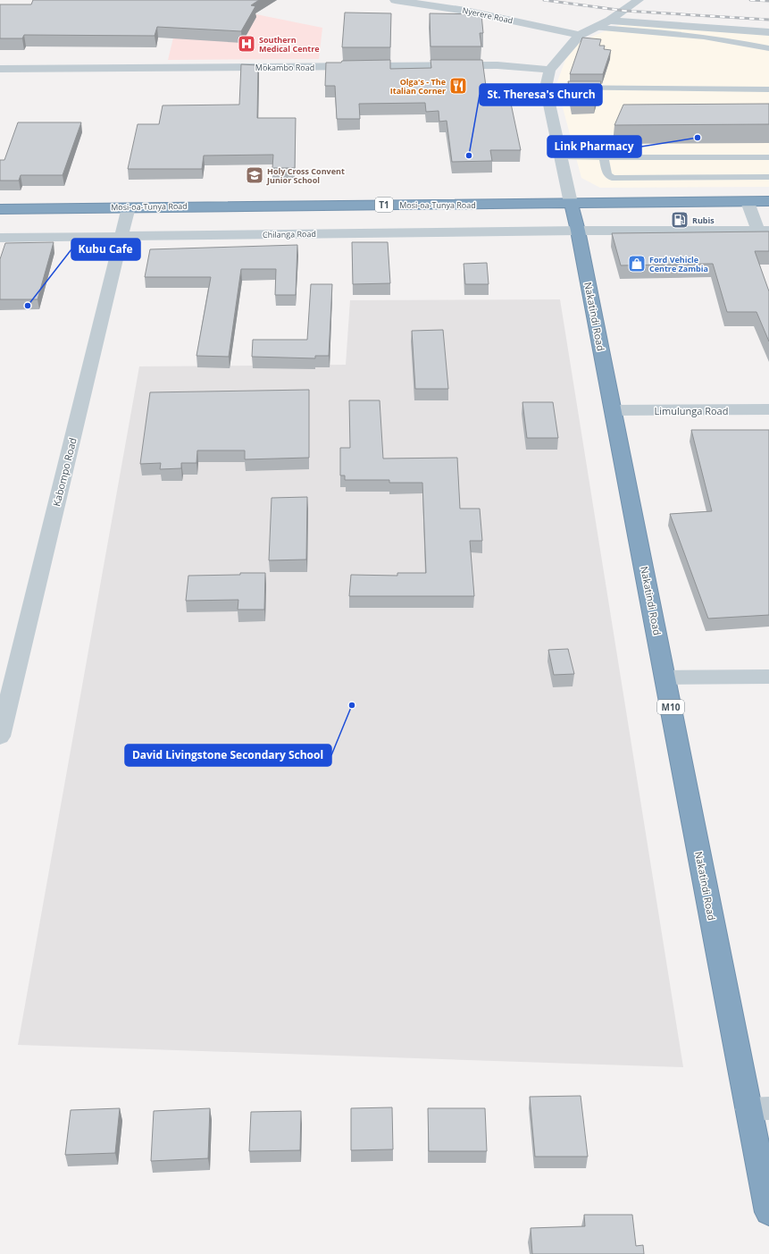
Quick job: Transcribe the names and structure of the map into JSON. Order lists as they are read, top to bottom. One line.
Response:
{"streets":{"highway":["T1","Mosi-oa-Tunya Road","Nakatindi Road","M10"],"street":["Nyerere Road","Mokambo Road","Chilanga Road","Limulunga Road","Kabompo Road"]},"crossings":[["Nyerere Road","Nakatindi Road"],["Mokambo Road","Nakatindi Road"],["Mosi-oa-Tunya Road","Nakatindi Road"],["Mosi-oa-Tunya Road","Kabompo Road"],["Chilanga Road","Nakatindi Road"],["Chilanga Road","Kabompo Road"],["Nakatindi Road","Limulunga Road"]],"places":{"hospital":["Southern Medical Centre"],"restaurant":["Olga's - The Italian Corner"],"other":["Link Pharmacy","St. Theresa's Church","Kubu Cafe","David Livingstone Secondary School"],"school or university":["Holy Cross Convent Junior School"],"fuel station":["Rubis"],"shop":["Ford Vehicle Centre Zambia"]}}
